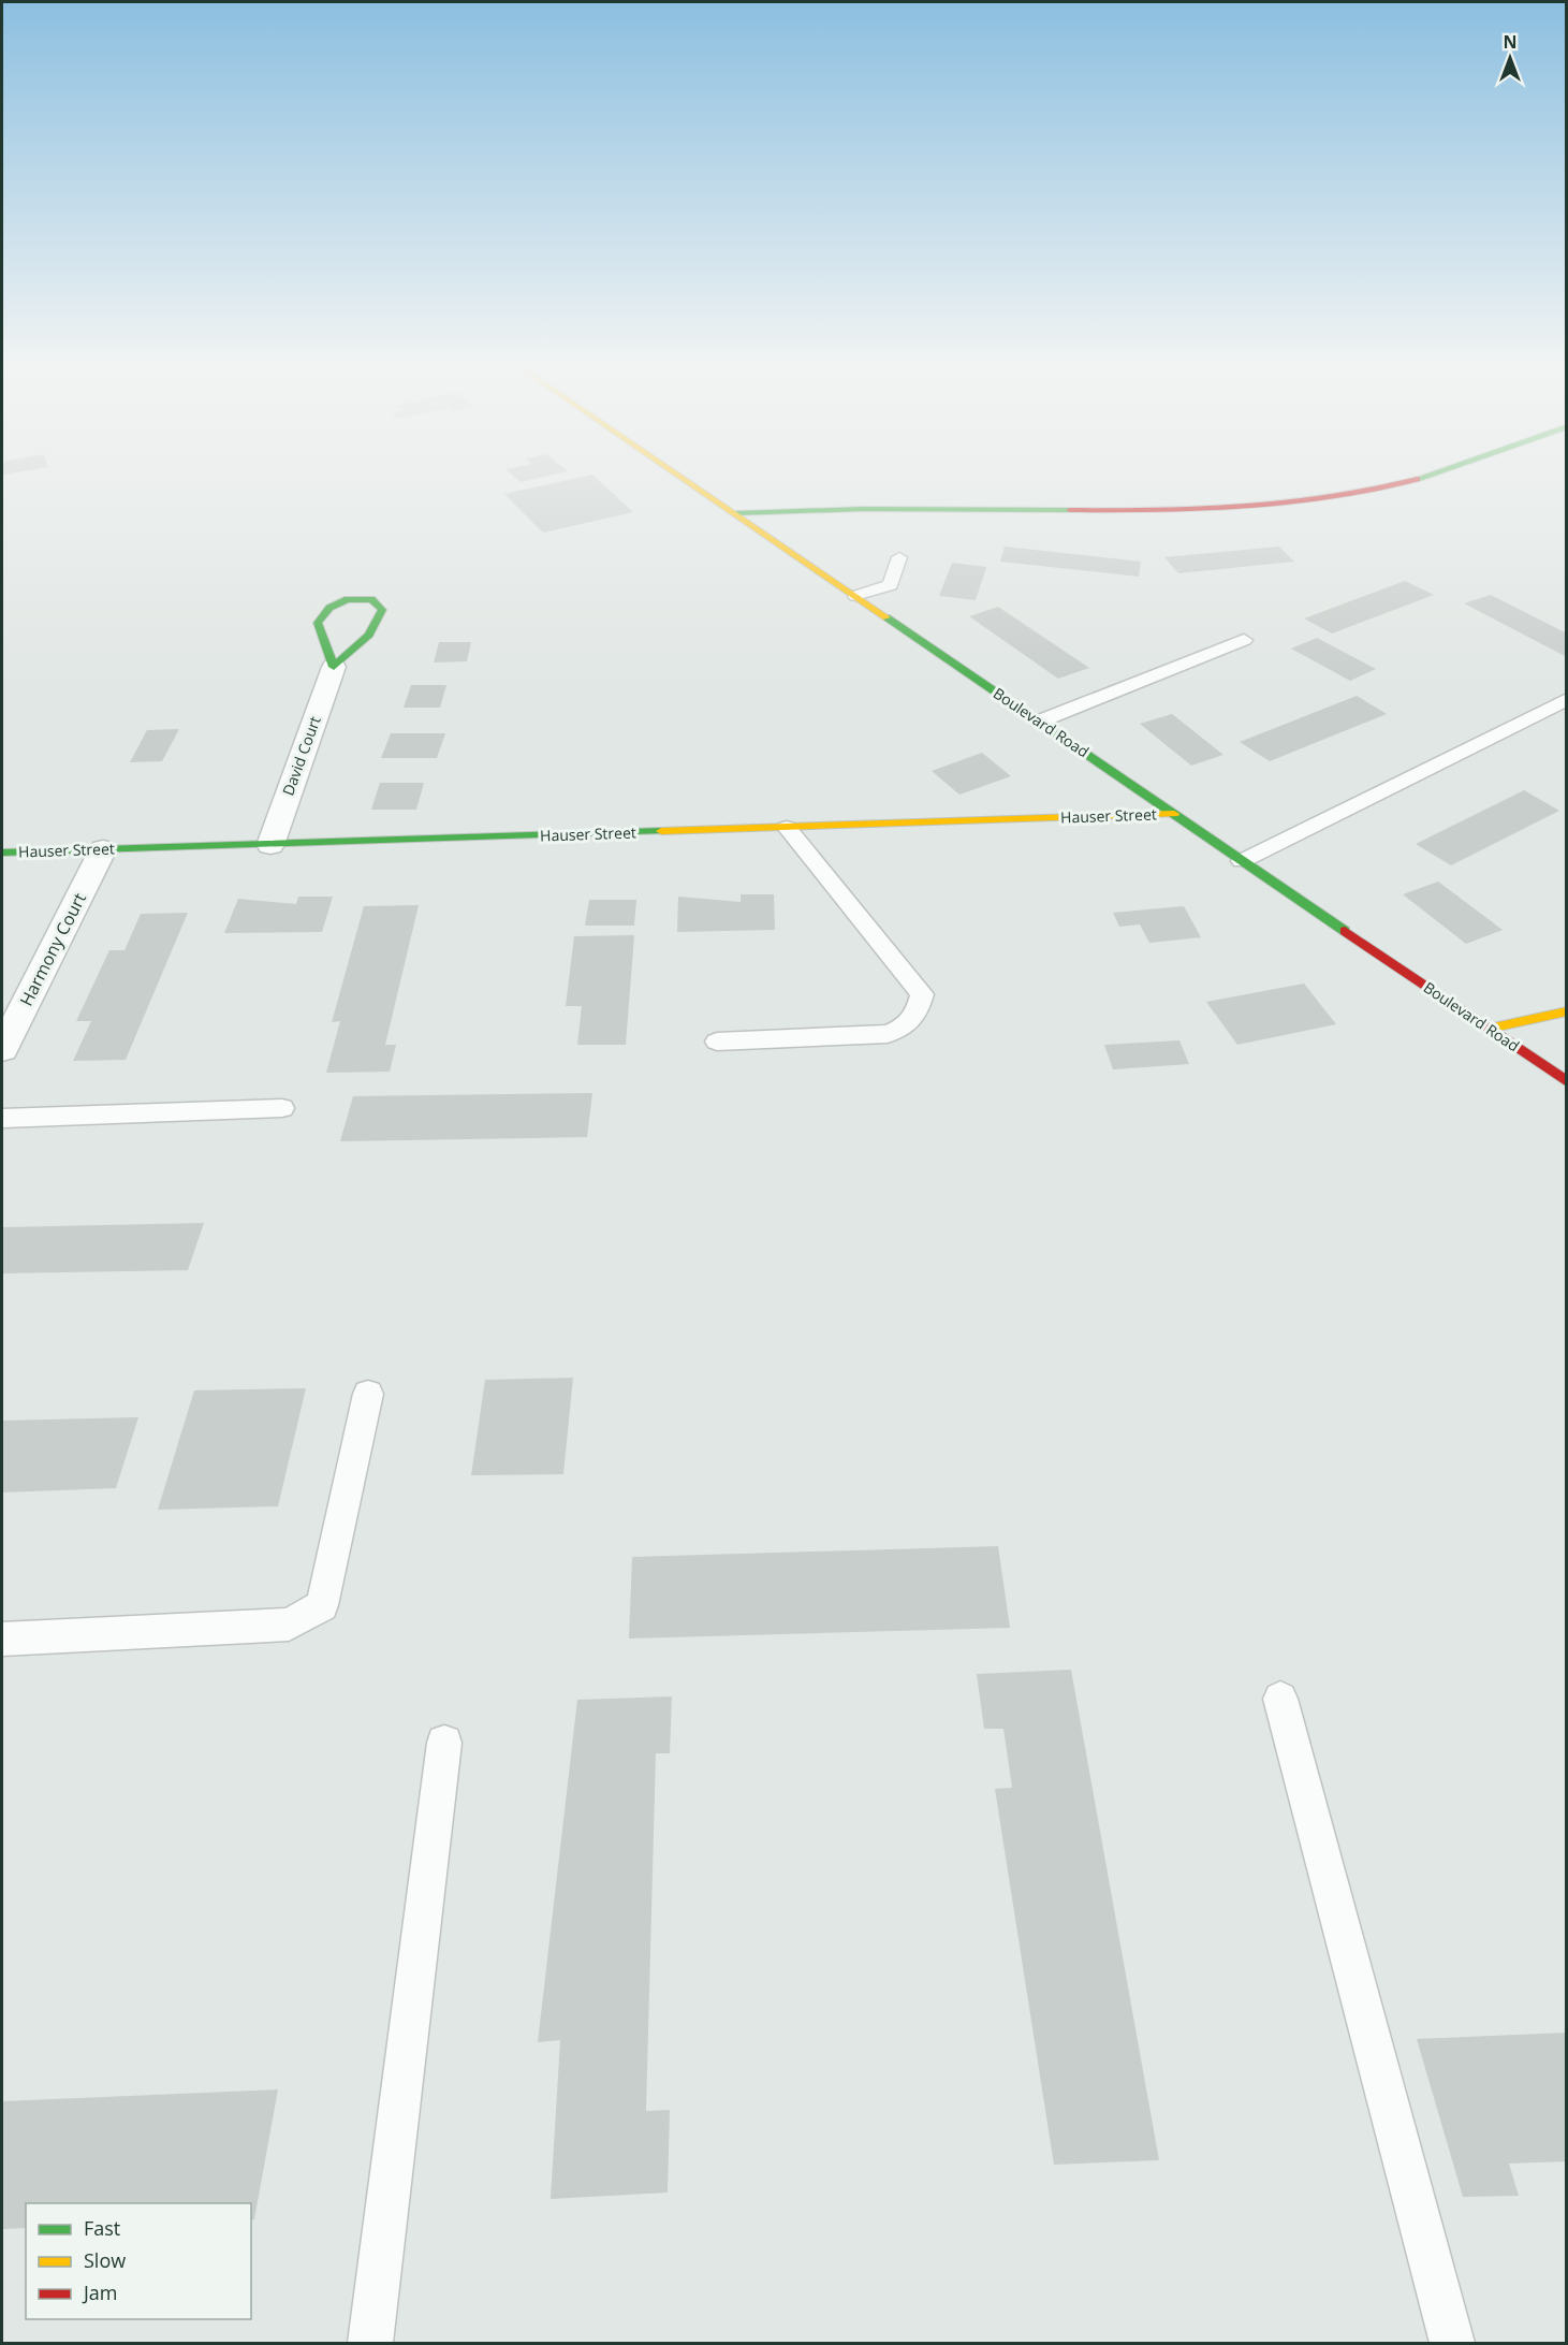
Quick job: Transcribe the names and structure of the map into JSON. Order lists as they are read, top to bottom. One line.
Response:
{"streets":{"street":["Boulevard Road","David Court","Hauser Street","Harmony Court"]},"crossings":[["Boulevard Road","Hauser Street"],["David Court","Hauser Street"],["Hauser Street","Harmony Court"]],"legend":["Fast","Slow","Jam"],"north":"top"}
